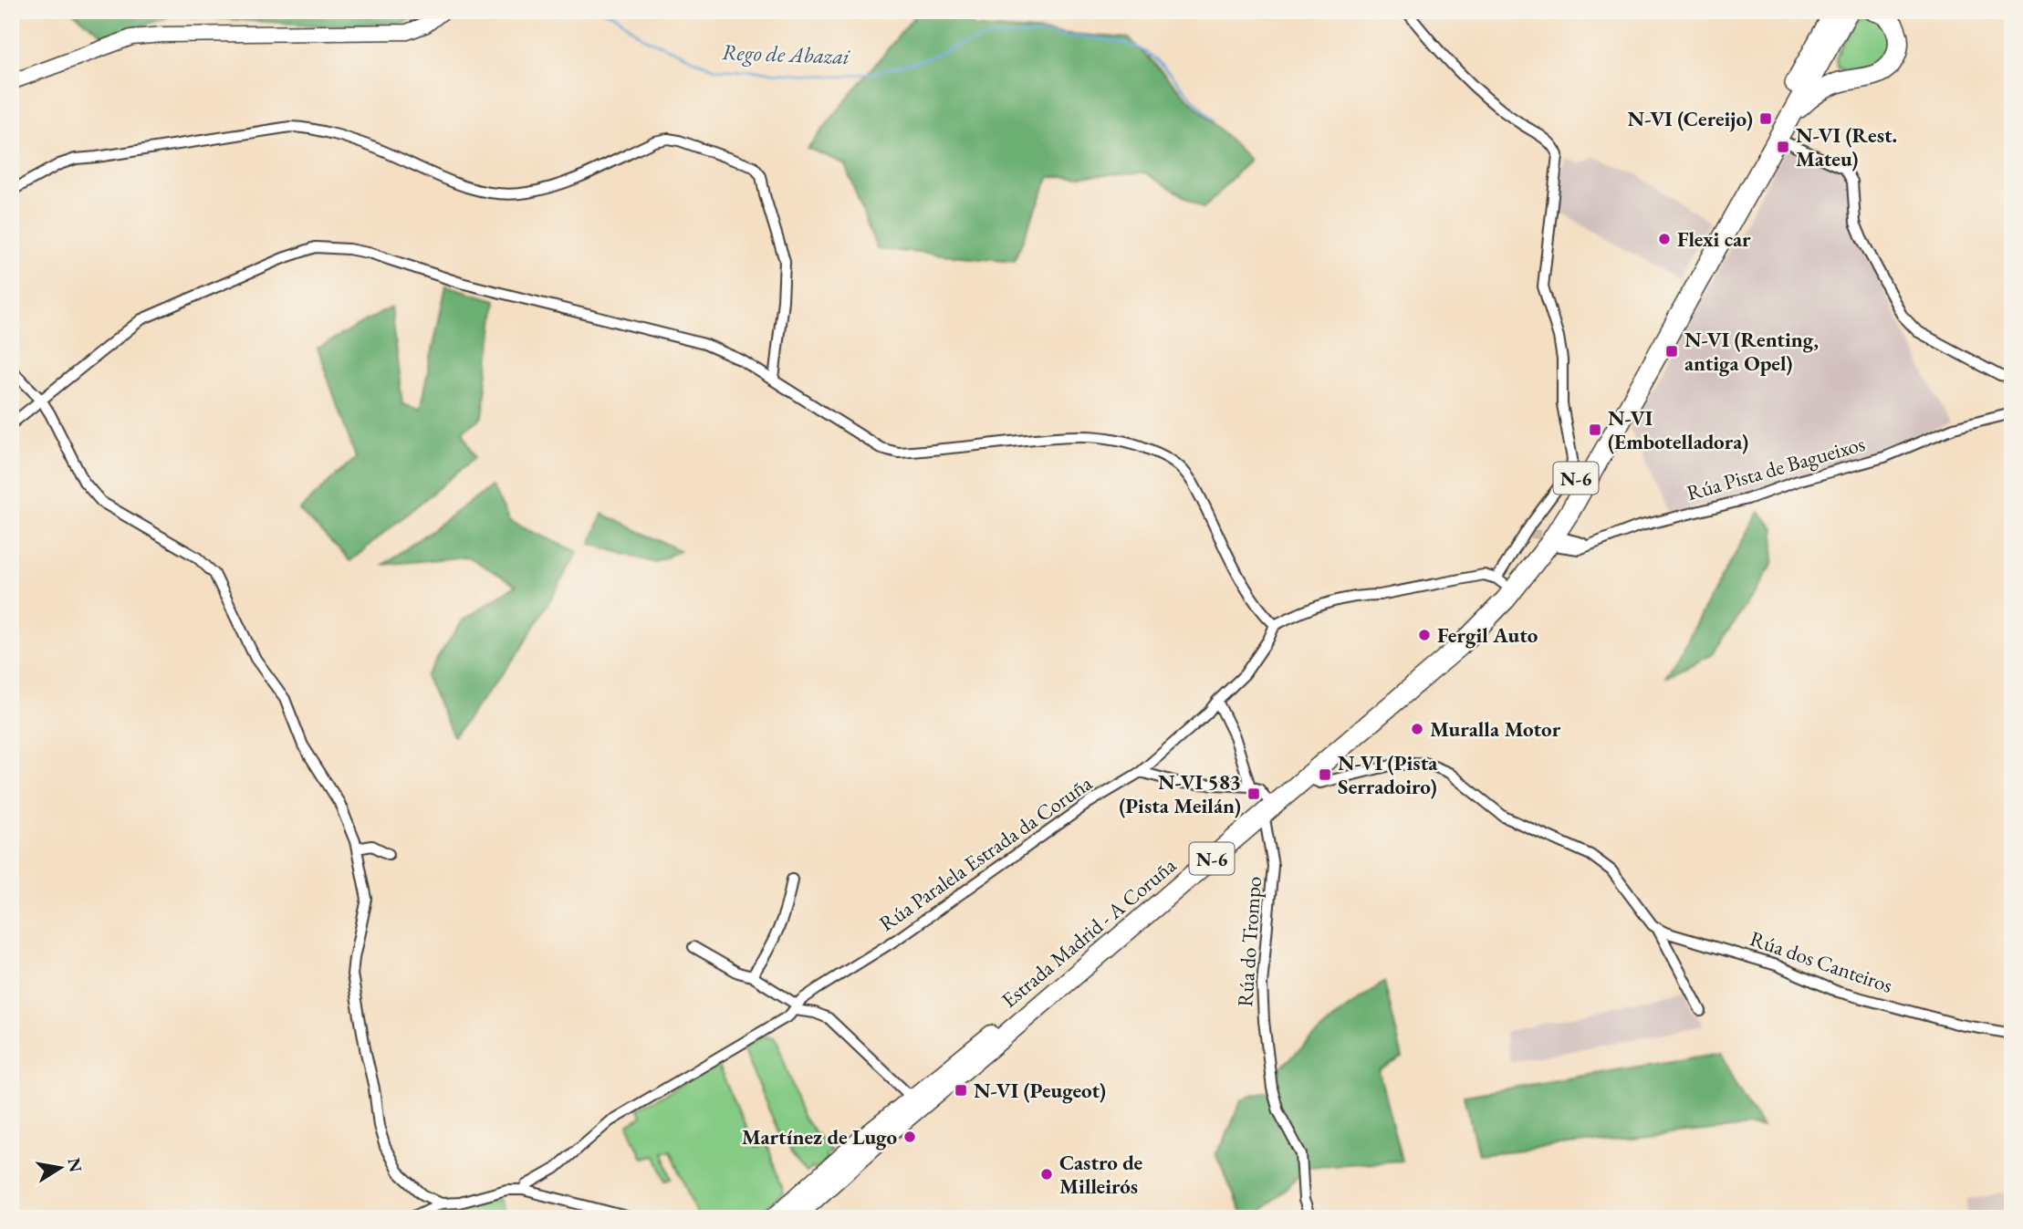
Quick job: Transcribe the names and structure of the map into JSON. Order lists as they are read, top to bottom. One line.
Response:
{"streets":{"highway":["N-6","Estrada Madrid - A Coruña"],"street":["Rúa Pista de Bagueixos","Rúa Paralela Estrada da Coruña","Rúa do Trompo","Rúa dos Canteiros"]},"crossings":[["Rúa Pista de Bagueixos","Estrada Madrid - A Coruña"],["Rúa Paralela Estrada da Coruña","Rúa do Trompo"],["Estrada Madrid - A Coruña","Rúa do Trompo"]],"water":["Rego de Abazai"],"places":{"transit":["N-VI (Cereijo)","N-VI (Rest. Mateu)","N-VI (Renting, antiga Opel)","N-VI (Embotelladora)","N-VI (Pista Serradoiro)","N-VI 583 (Pista Meilán)","N-VI (Peugeot)"],"other":["Flexi car","Fergil Auto","Muralla Motor","Martínez de Lugo","Castro de Milleirós"]},"north":"right"}
